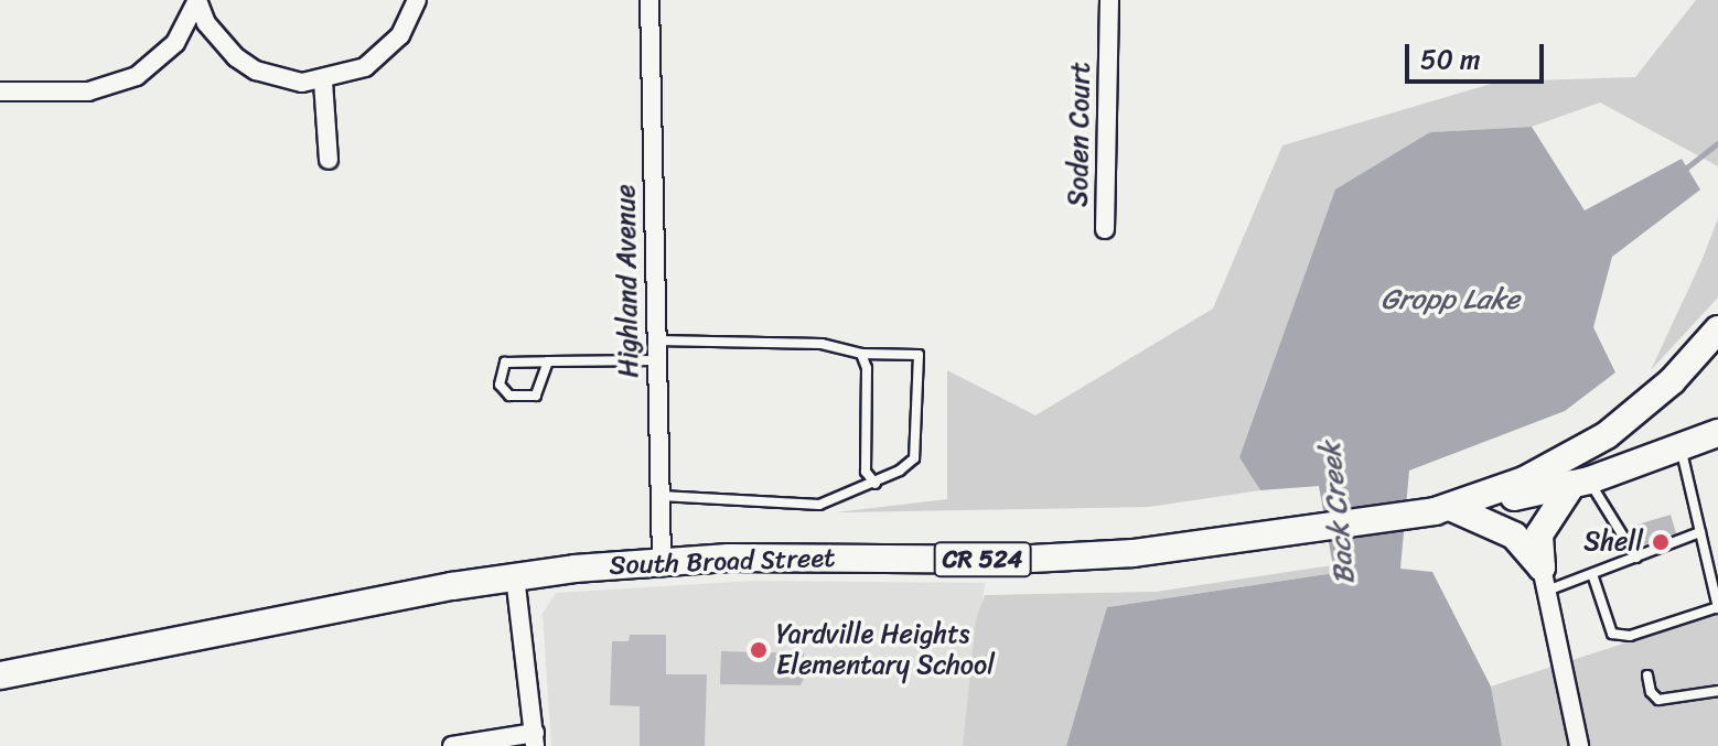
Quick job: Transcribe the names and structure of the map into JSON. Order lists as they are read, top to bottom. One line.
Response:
{"streets":{"main road":["CR 524","South Broad Street"],"street":["Soden Court","Highland Avenue"]},"crossings":[["Highland Avenue","South Broad Street"]],"water":["Gropp Lake","Back Creek"],"places":["Shell","Yardville Heights Elementary School"],"scale_bar":"50 m"}
